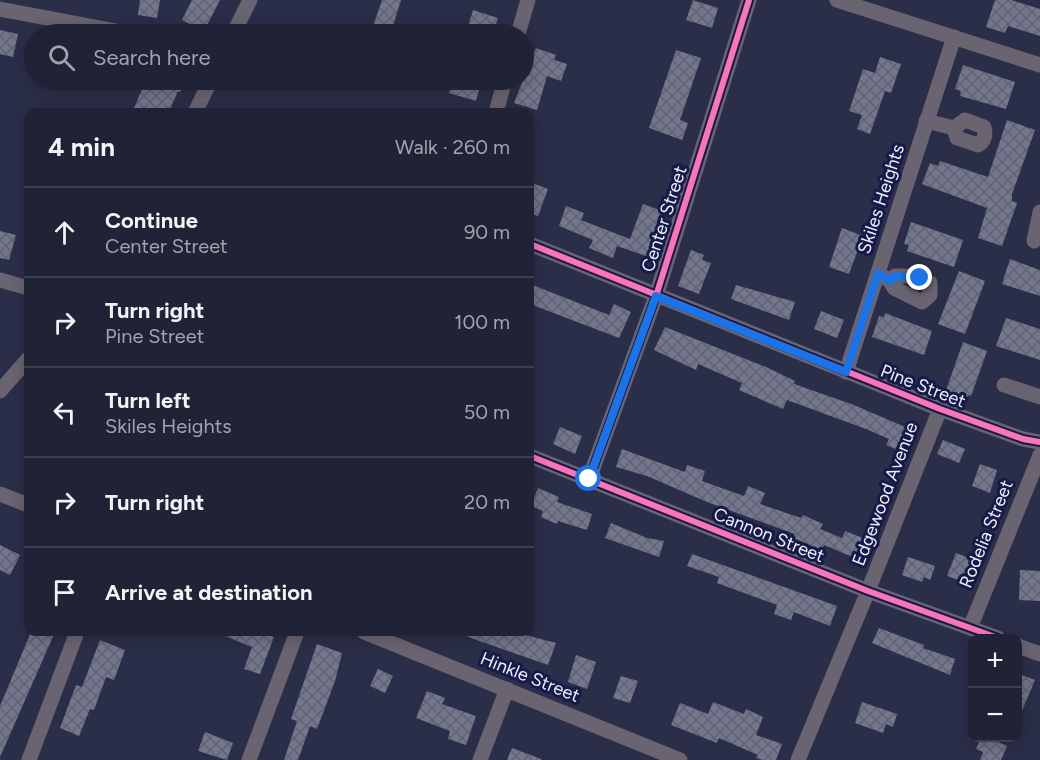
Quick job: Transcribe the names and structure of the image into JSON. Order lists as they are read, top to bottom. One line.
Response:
{"streets":{"street":["Skiles Heights","Center Street","Pine Street","Edgewood Avenue","Rodelia Street","Cannon Street","Hinkle Street"]},"crossings":[["Skiles Heights","Pine Street"],["Center Street","Pine Street"],["Center Street","Cannon Street"],["Pine Street","Edgewood Avenue"],["Edgewood Avenue","Cannon Street"],["Rodelia Street","Cannon Street"]],"page":{"search":"Search here","heading":["4 min","Walk · 260 m"],"list":[["Continue","Center Street","90 m"],["Turn right","Pine Street","100 m"],["Turn left","Skiles Heights","50 m"],["Turn right","20 m"],"Arrive at destination"],"map_buttons":["+","−"]}}
